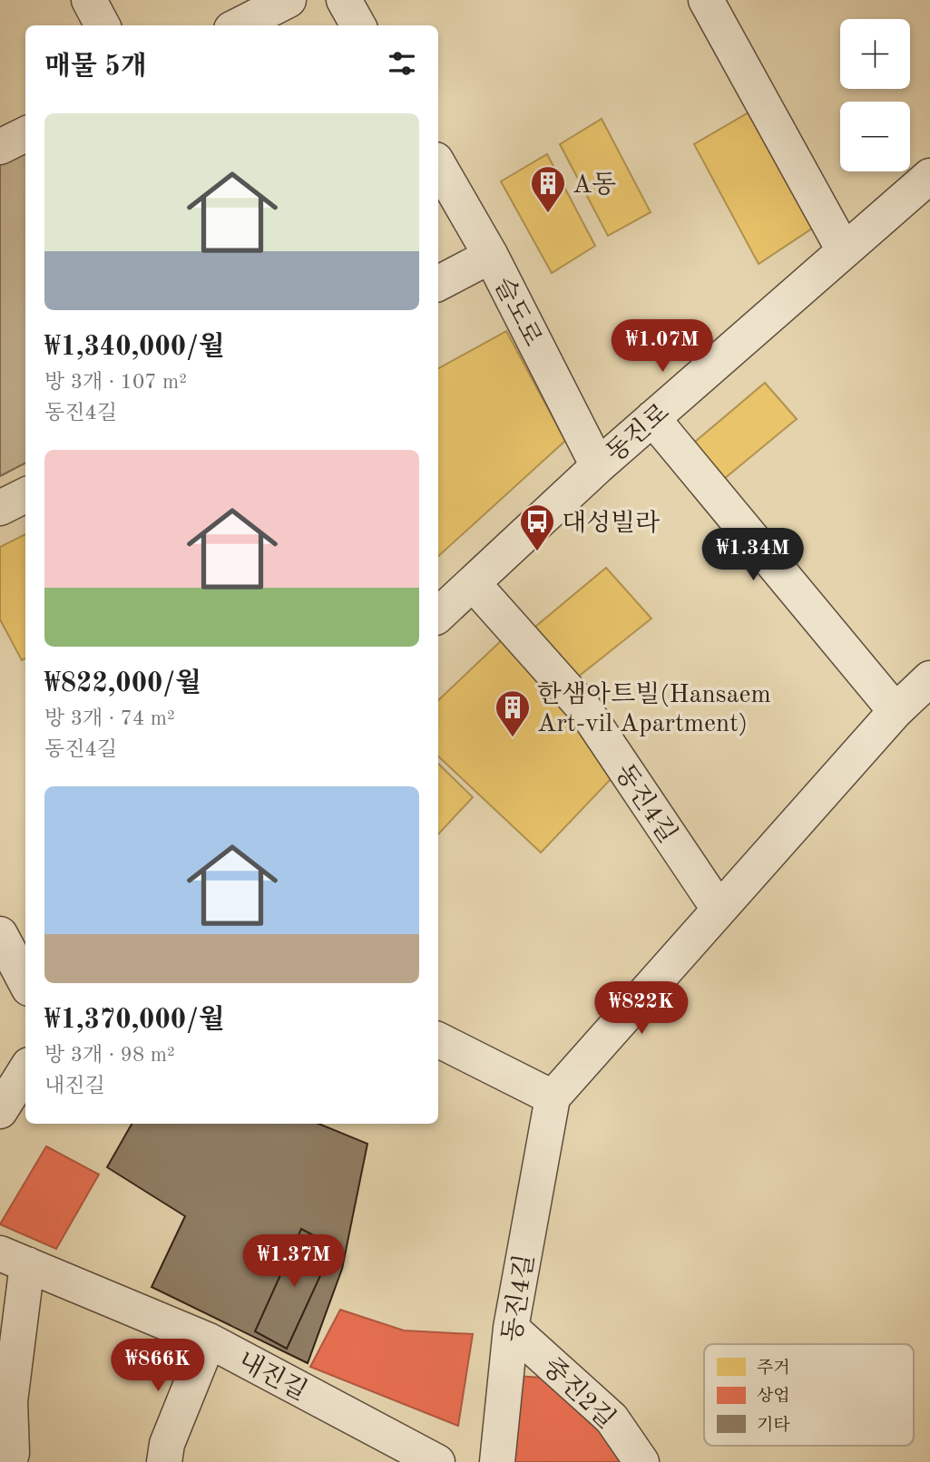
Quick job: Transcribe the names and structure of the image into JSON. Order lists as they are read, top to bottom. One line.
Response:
{"streets":{"street":["슬도로","동진로","동진4길","내진길","중진2길"]},"crossings":[["슬도로","동진로"],["동진로","동진4길"],["동진4길","중진2길"]],"places":{"building":["A동","한샘아트빌(Hansaem Art-vil Apartment)"],"bus stop":["대성빌라"]},"legend":["주거","상업","기타"],"page":{"map_buttons":["+","−"],"heading":"매물 5개","list":[{"name":"₩1,340,000/월","note":"방 3개 · 107 m² · 동진4길"},{"name":"₩822,000/월","note":"방 3개 · 74 m² · 동진4길"},{"name":"₩1,370,000/월","note":"방 3개 · 98 m² · 내진길"}],"price":["₩1.07M","₩1.34M","₩822K","₩1.37M","₩866K"]}}
